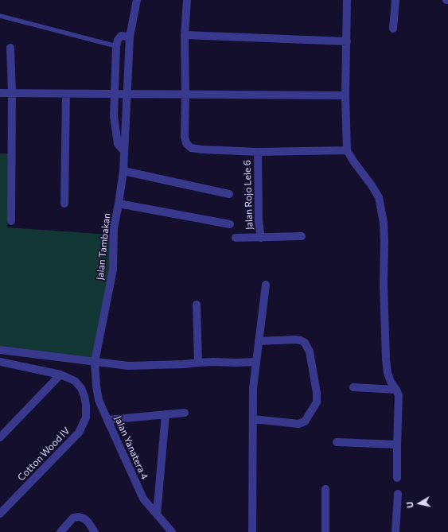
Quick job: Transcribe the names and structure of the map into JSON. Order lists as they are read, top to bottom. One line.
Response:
{"streets":{"street":["Jalan Rojo Lele 6","Jalan Tambakan","Jalan Yanatera 4","Cotton Wood IV"]},"crossings":[["Jalan Tambakan","Jalan Yanatera 4"]],"north":"left"}
